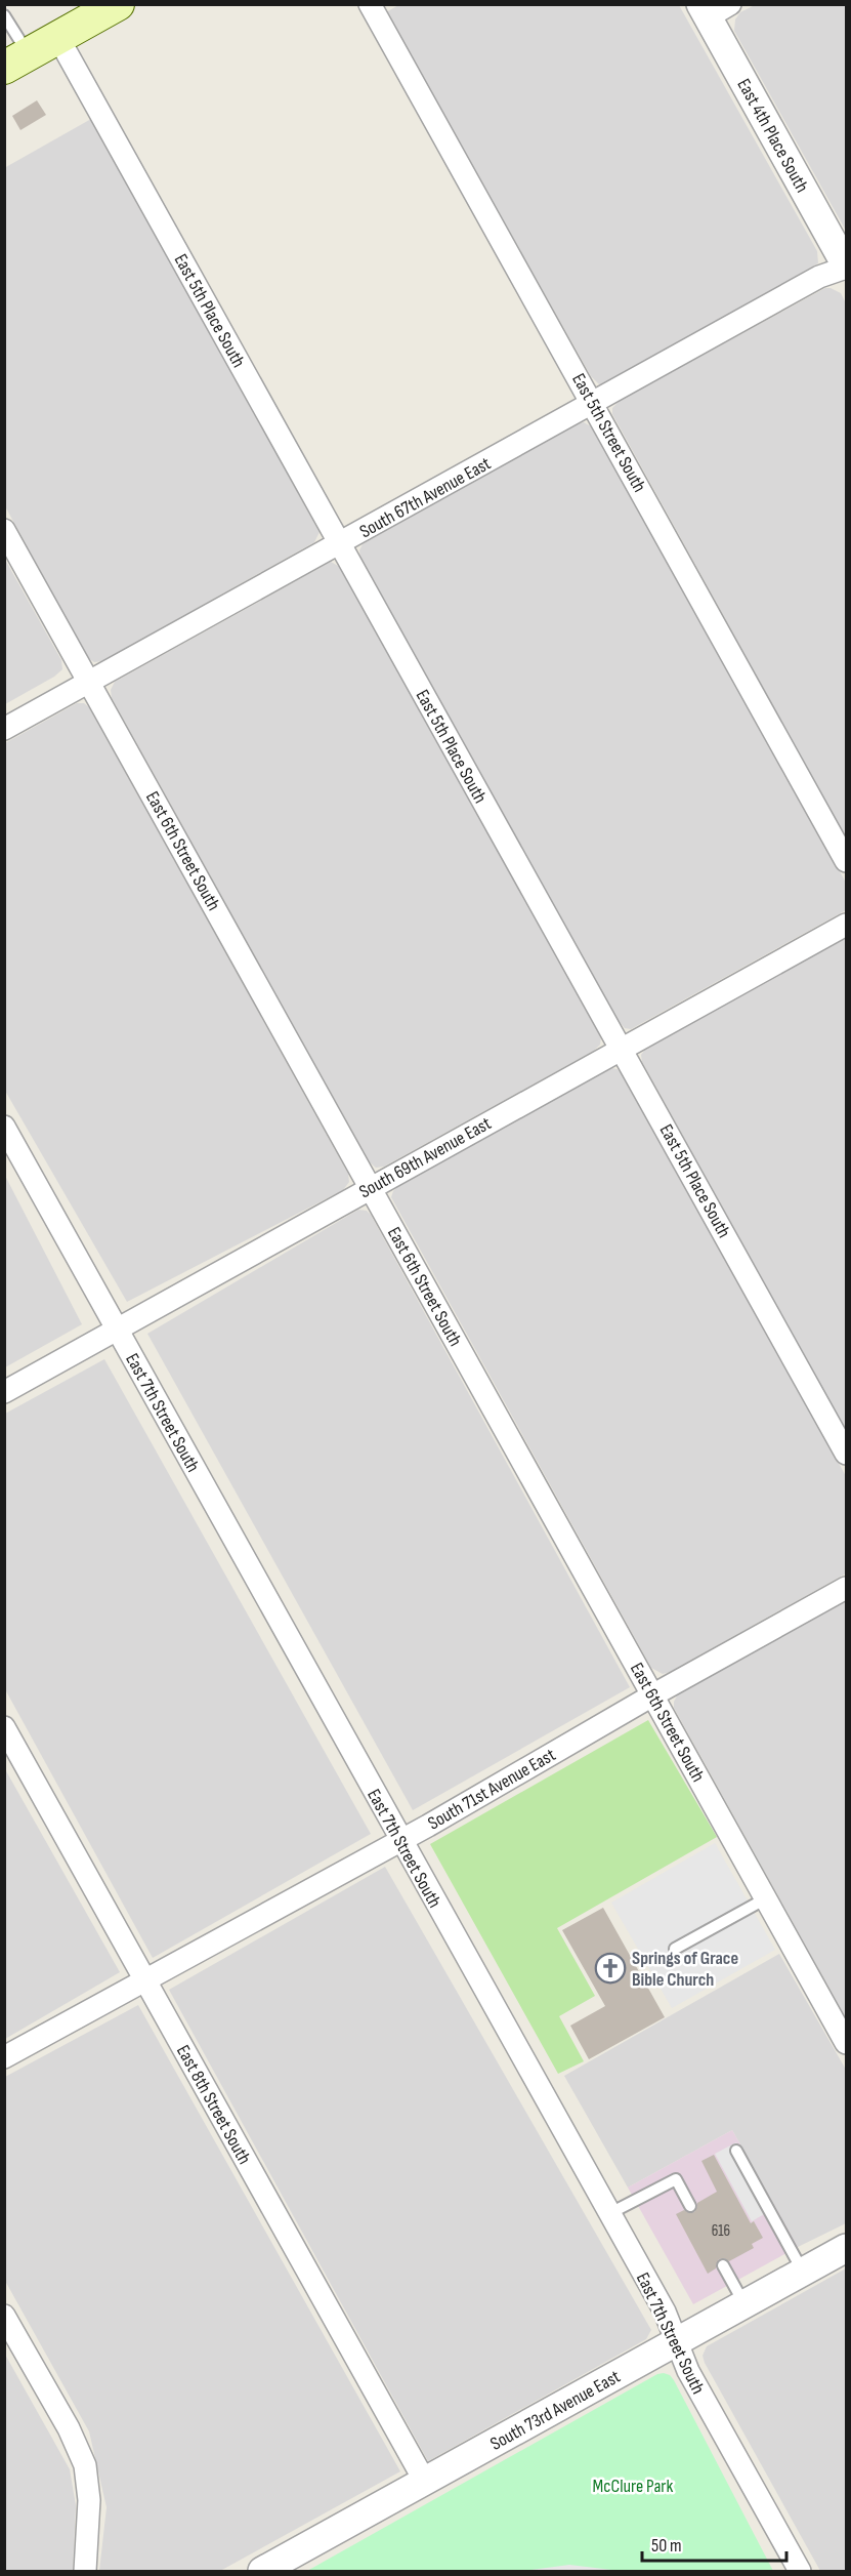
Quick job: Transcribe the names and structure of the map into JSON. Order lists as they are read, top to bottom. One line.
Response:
{"streets":{"street":["East 4th Place South","East 5th Place South","East 5th Street South","South 67th Avenue East","East 6th Street South","South 69th Avenue East","East 7th Street South","South 71st Avenue East","East 8th Street South","South 73rd Avenue East"]},"crossings":[["East 4th Place South","South 67th Avenue East"],["East 5th Place South","South 67th Avenue East"],["East 5th Place South","South 69th Avenue East"],["East 5th Street South","South 67th Avenue East"],["South 67th Avenue East","East 6th Street South"],["East 6th Street South","South 69th Avenue East"],["East 6th Street South","South 71st Avenue East"],["South 69th Avenue East","East 7th Street South"],["East 7th Street South","South 71st Avenue East"],["East 7th Street South","South 73rd Avenue East"],["South 71st Avenue East","East 8th Street South"],["East 8th Street South","South 73rd Avenue East"]],"parks":["McClure Park"],"places":{"church":["Springs of Grace Bible Church"]},"house_numbers":["616"],"scale_bar":"50 m"}
